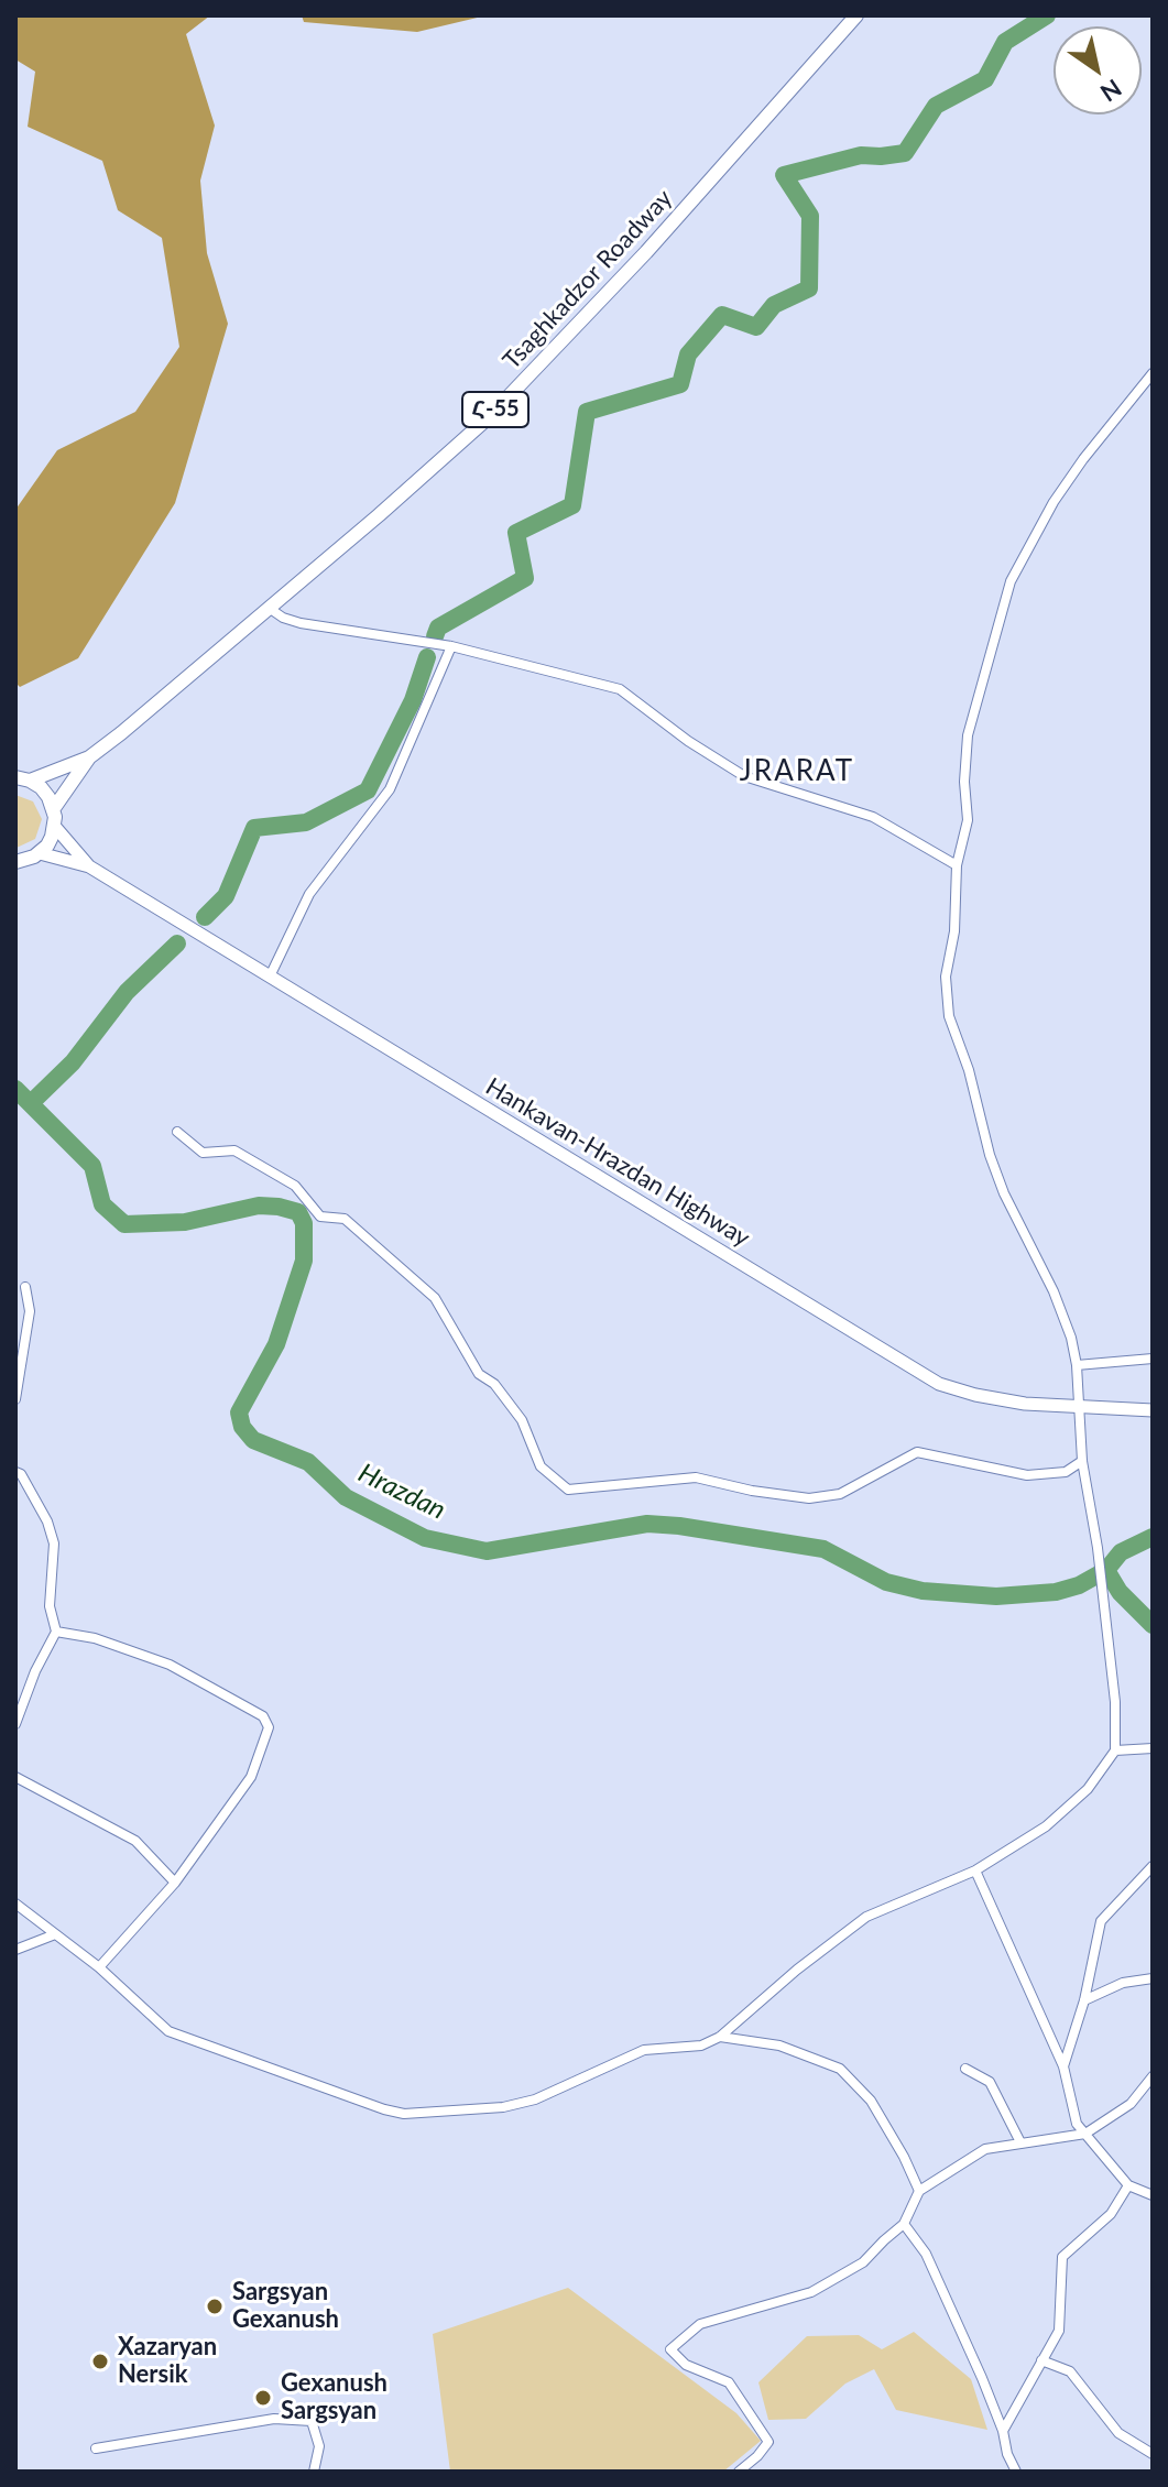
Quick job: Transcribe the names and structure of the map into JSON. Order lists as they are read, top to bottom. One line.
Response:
{"streets":{"main road":["Tsaghkadzor Roadway","Հ-55","Hankavan-Hrazdan Highway"]},"crossings":[["Tsaghkadzor Roadway","Հ-55"]],"districts":["JRARAT"],"water":["Hrazdan"],"places":["Sargsyan Gexanush","Xazaryan Nersik","Gexanush Sargsyan"],"north":"bottom right"}
